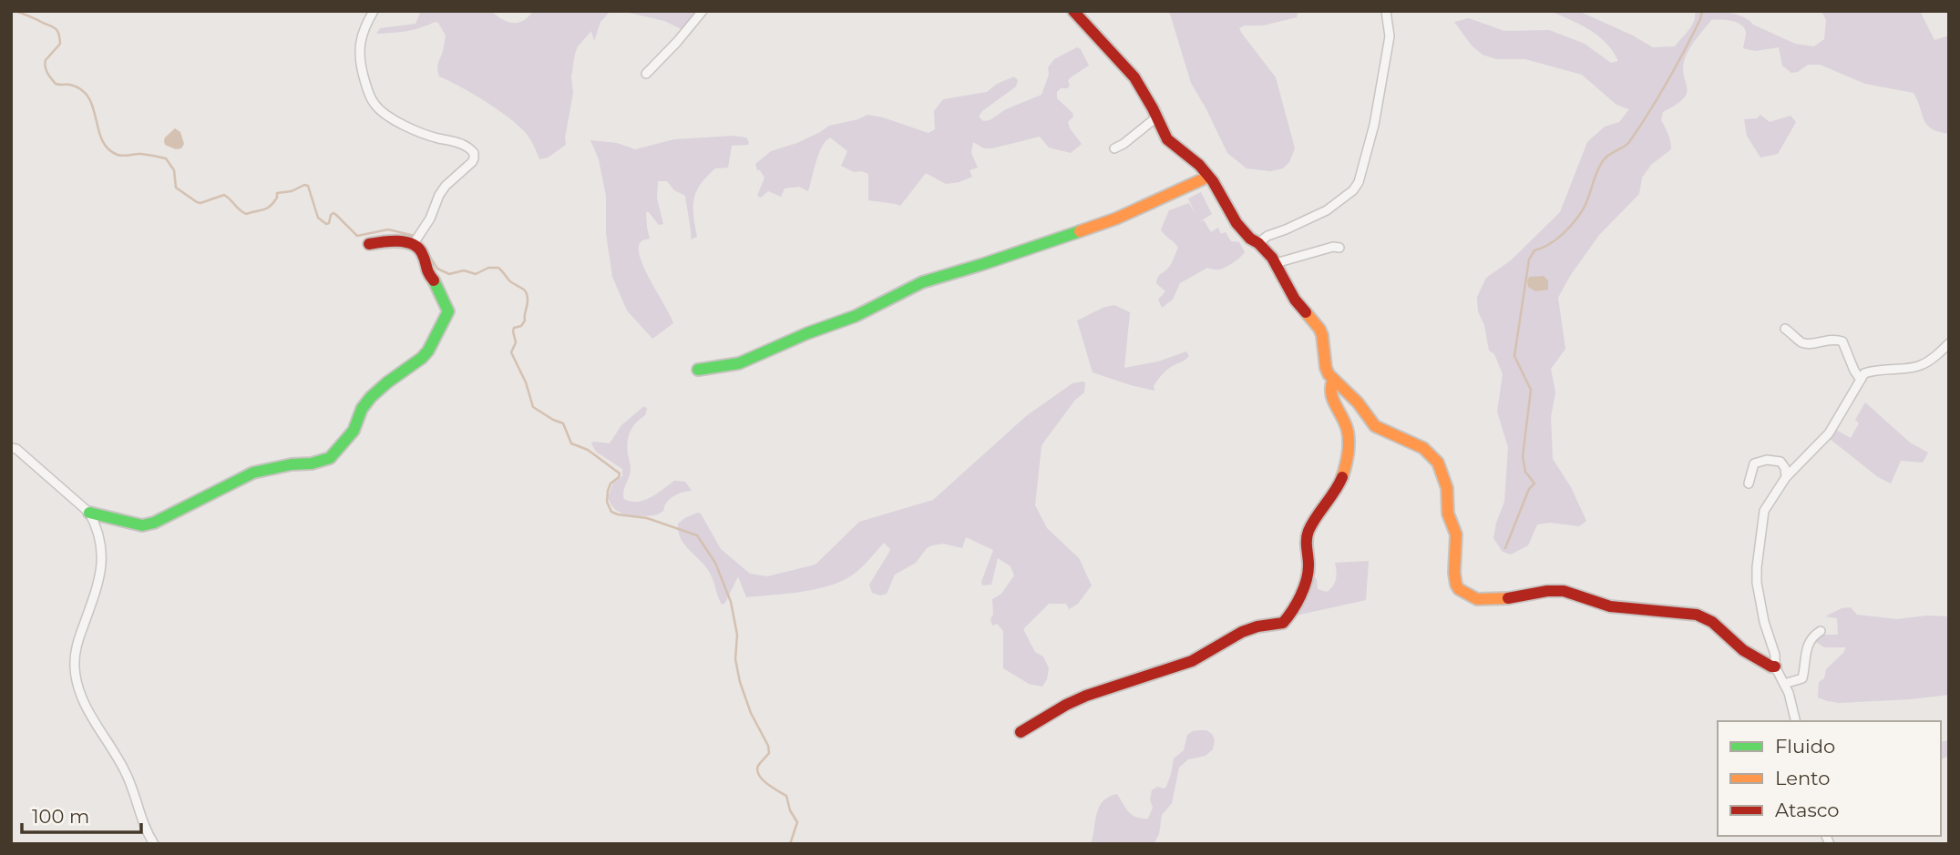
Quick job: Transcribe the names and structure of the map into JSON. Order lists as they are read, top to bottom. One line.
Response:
{"legend":["Fluido","Lento","Atasco"],"scale_bar":"100 m"}
